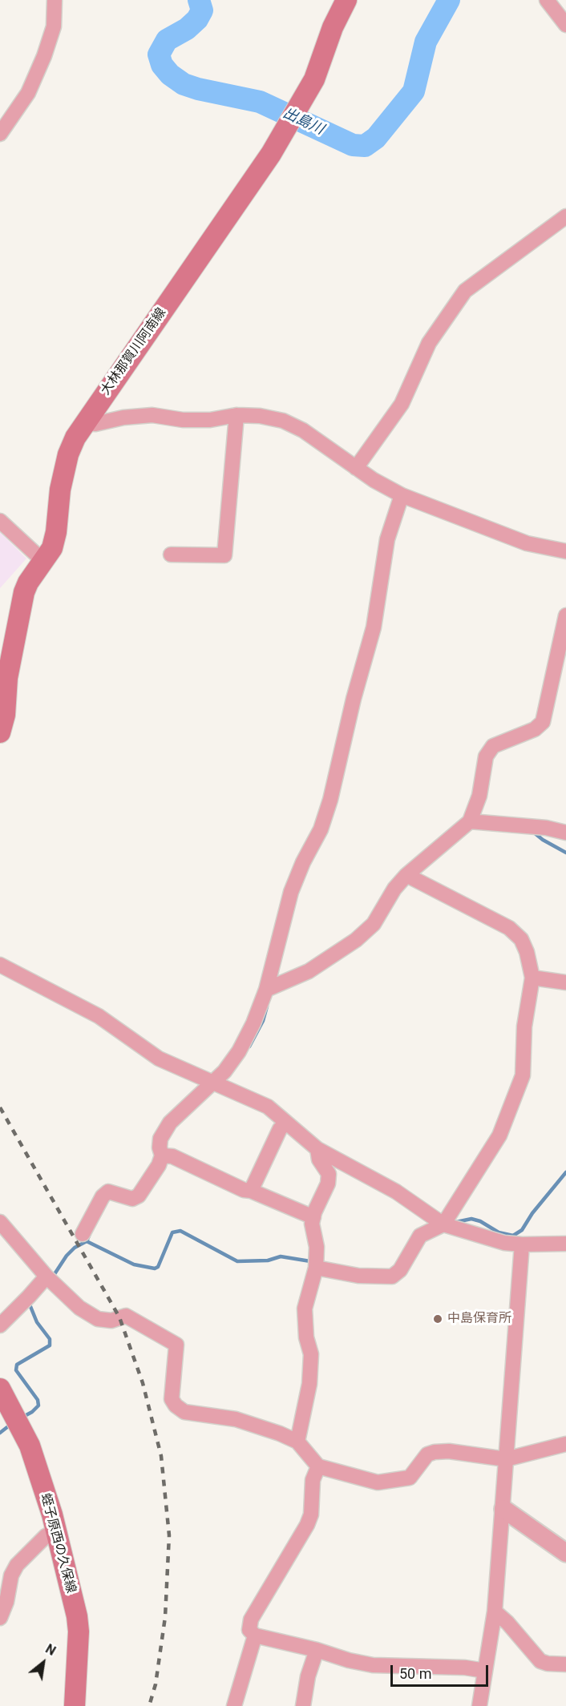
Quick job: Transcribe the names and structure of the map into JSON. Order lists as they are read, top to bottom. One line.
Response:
{"streets":{"main road":["大林那賀川阿南線","蛭子原西の久保線"]},"water":["出島川"],"places":["中島保育所"],"scale_bar":"50 m","north":"top right"}
